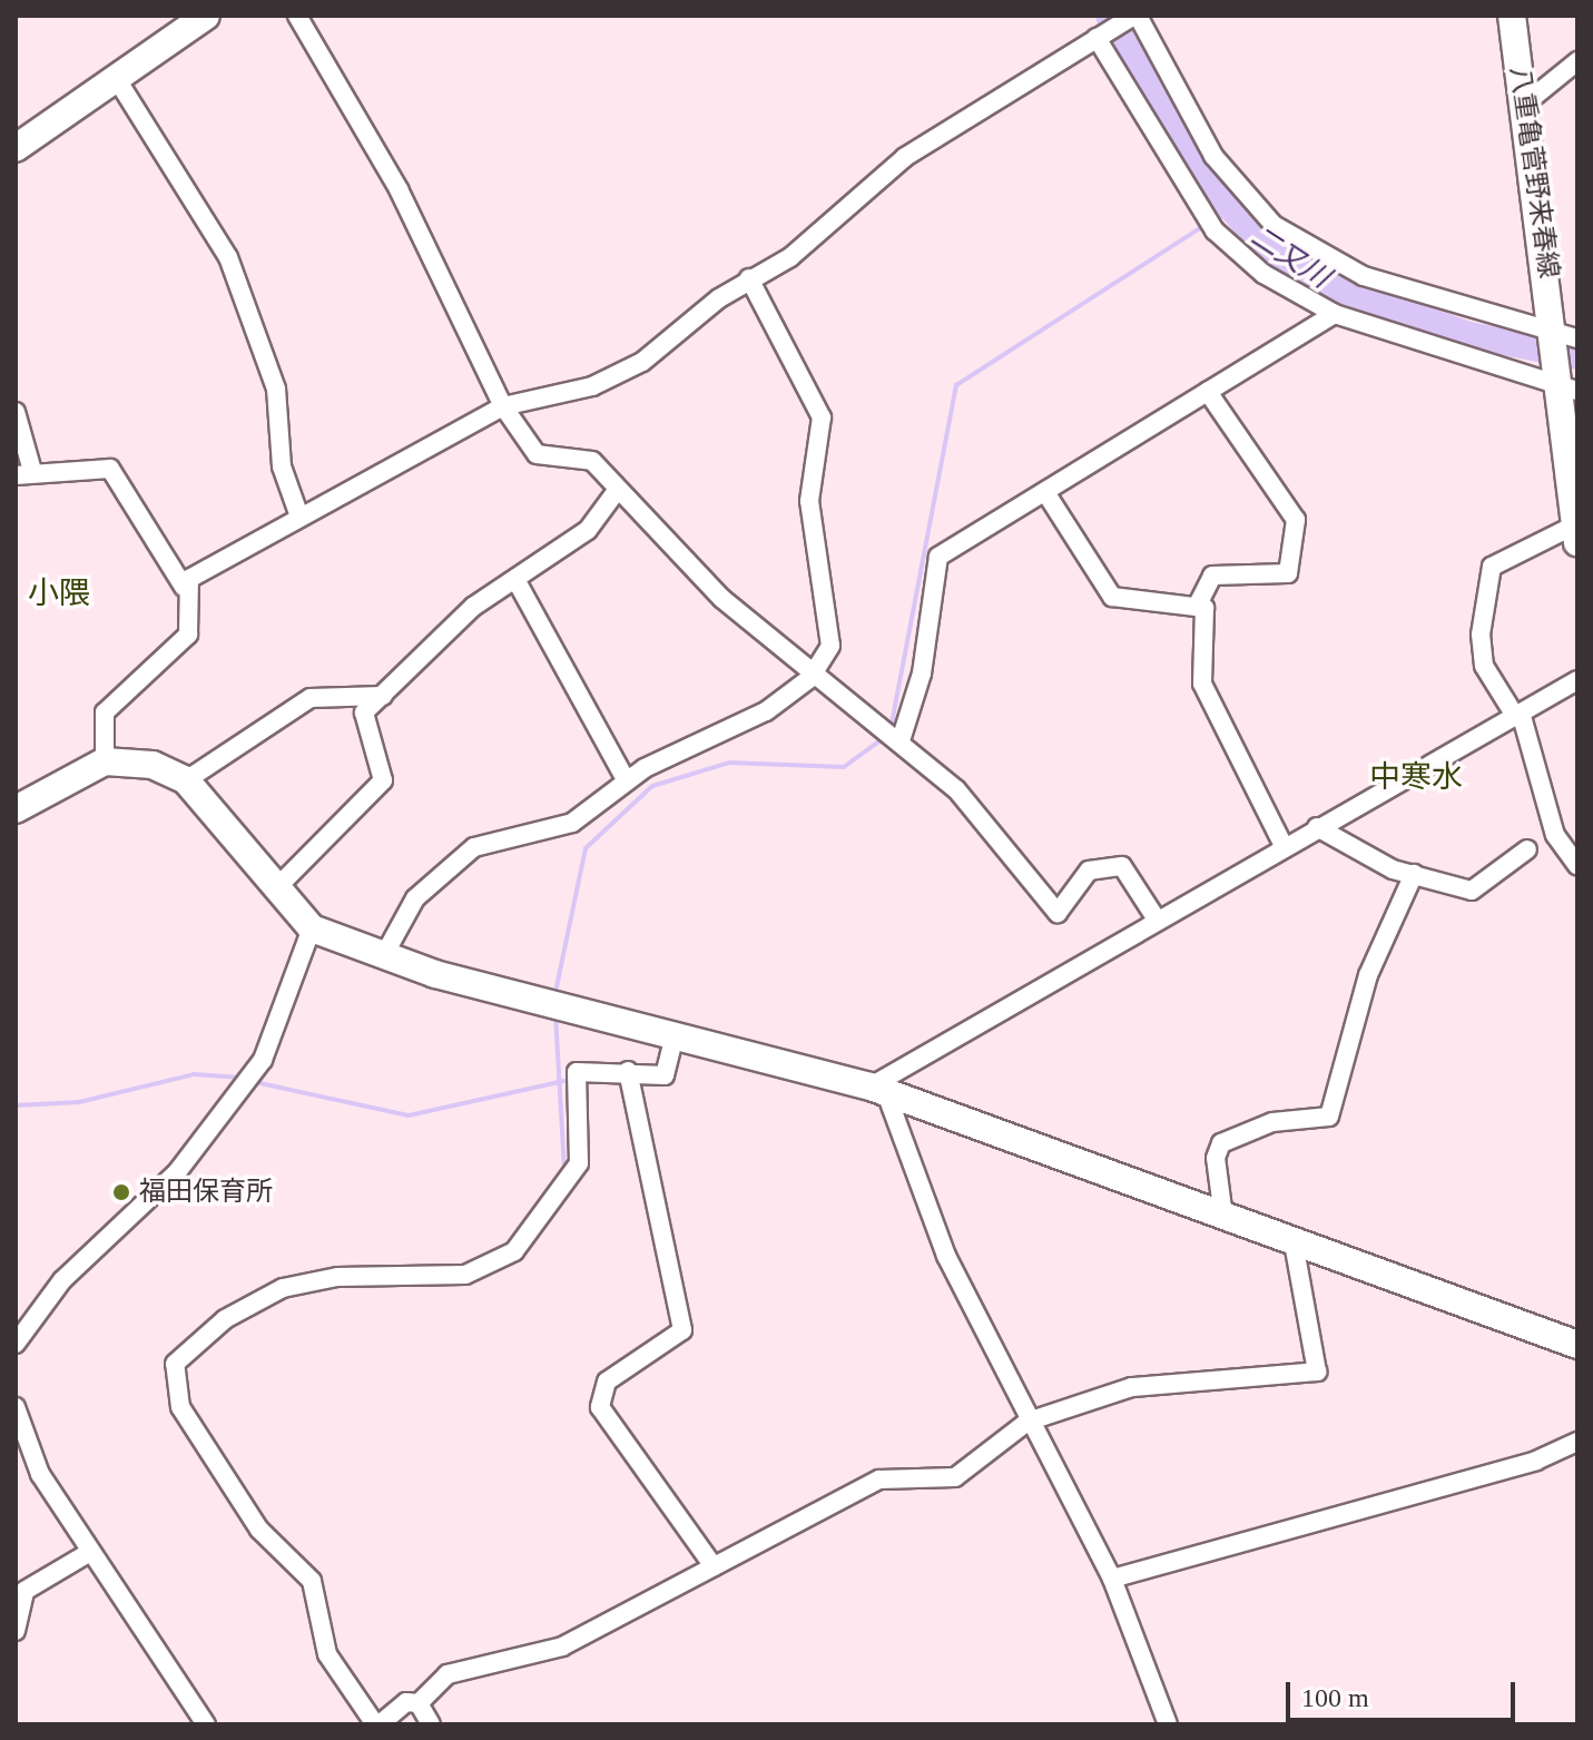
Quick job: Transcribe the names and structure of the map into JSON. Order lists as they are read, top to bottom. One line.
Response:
{"streets":{"street":["八重亀菅野来春線"]},"districts":["小隈","中寒水"],"water":["二又川"],"places":["福田保育所"],"scale_bar":"100 m"}
